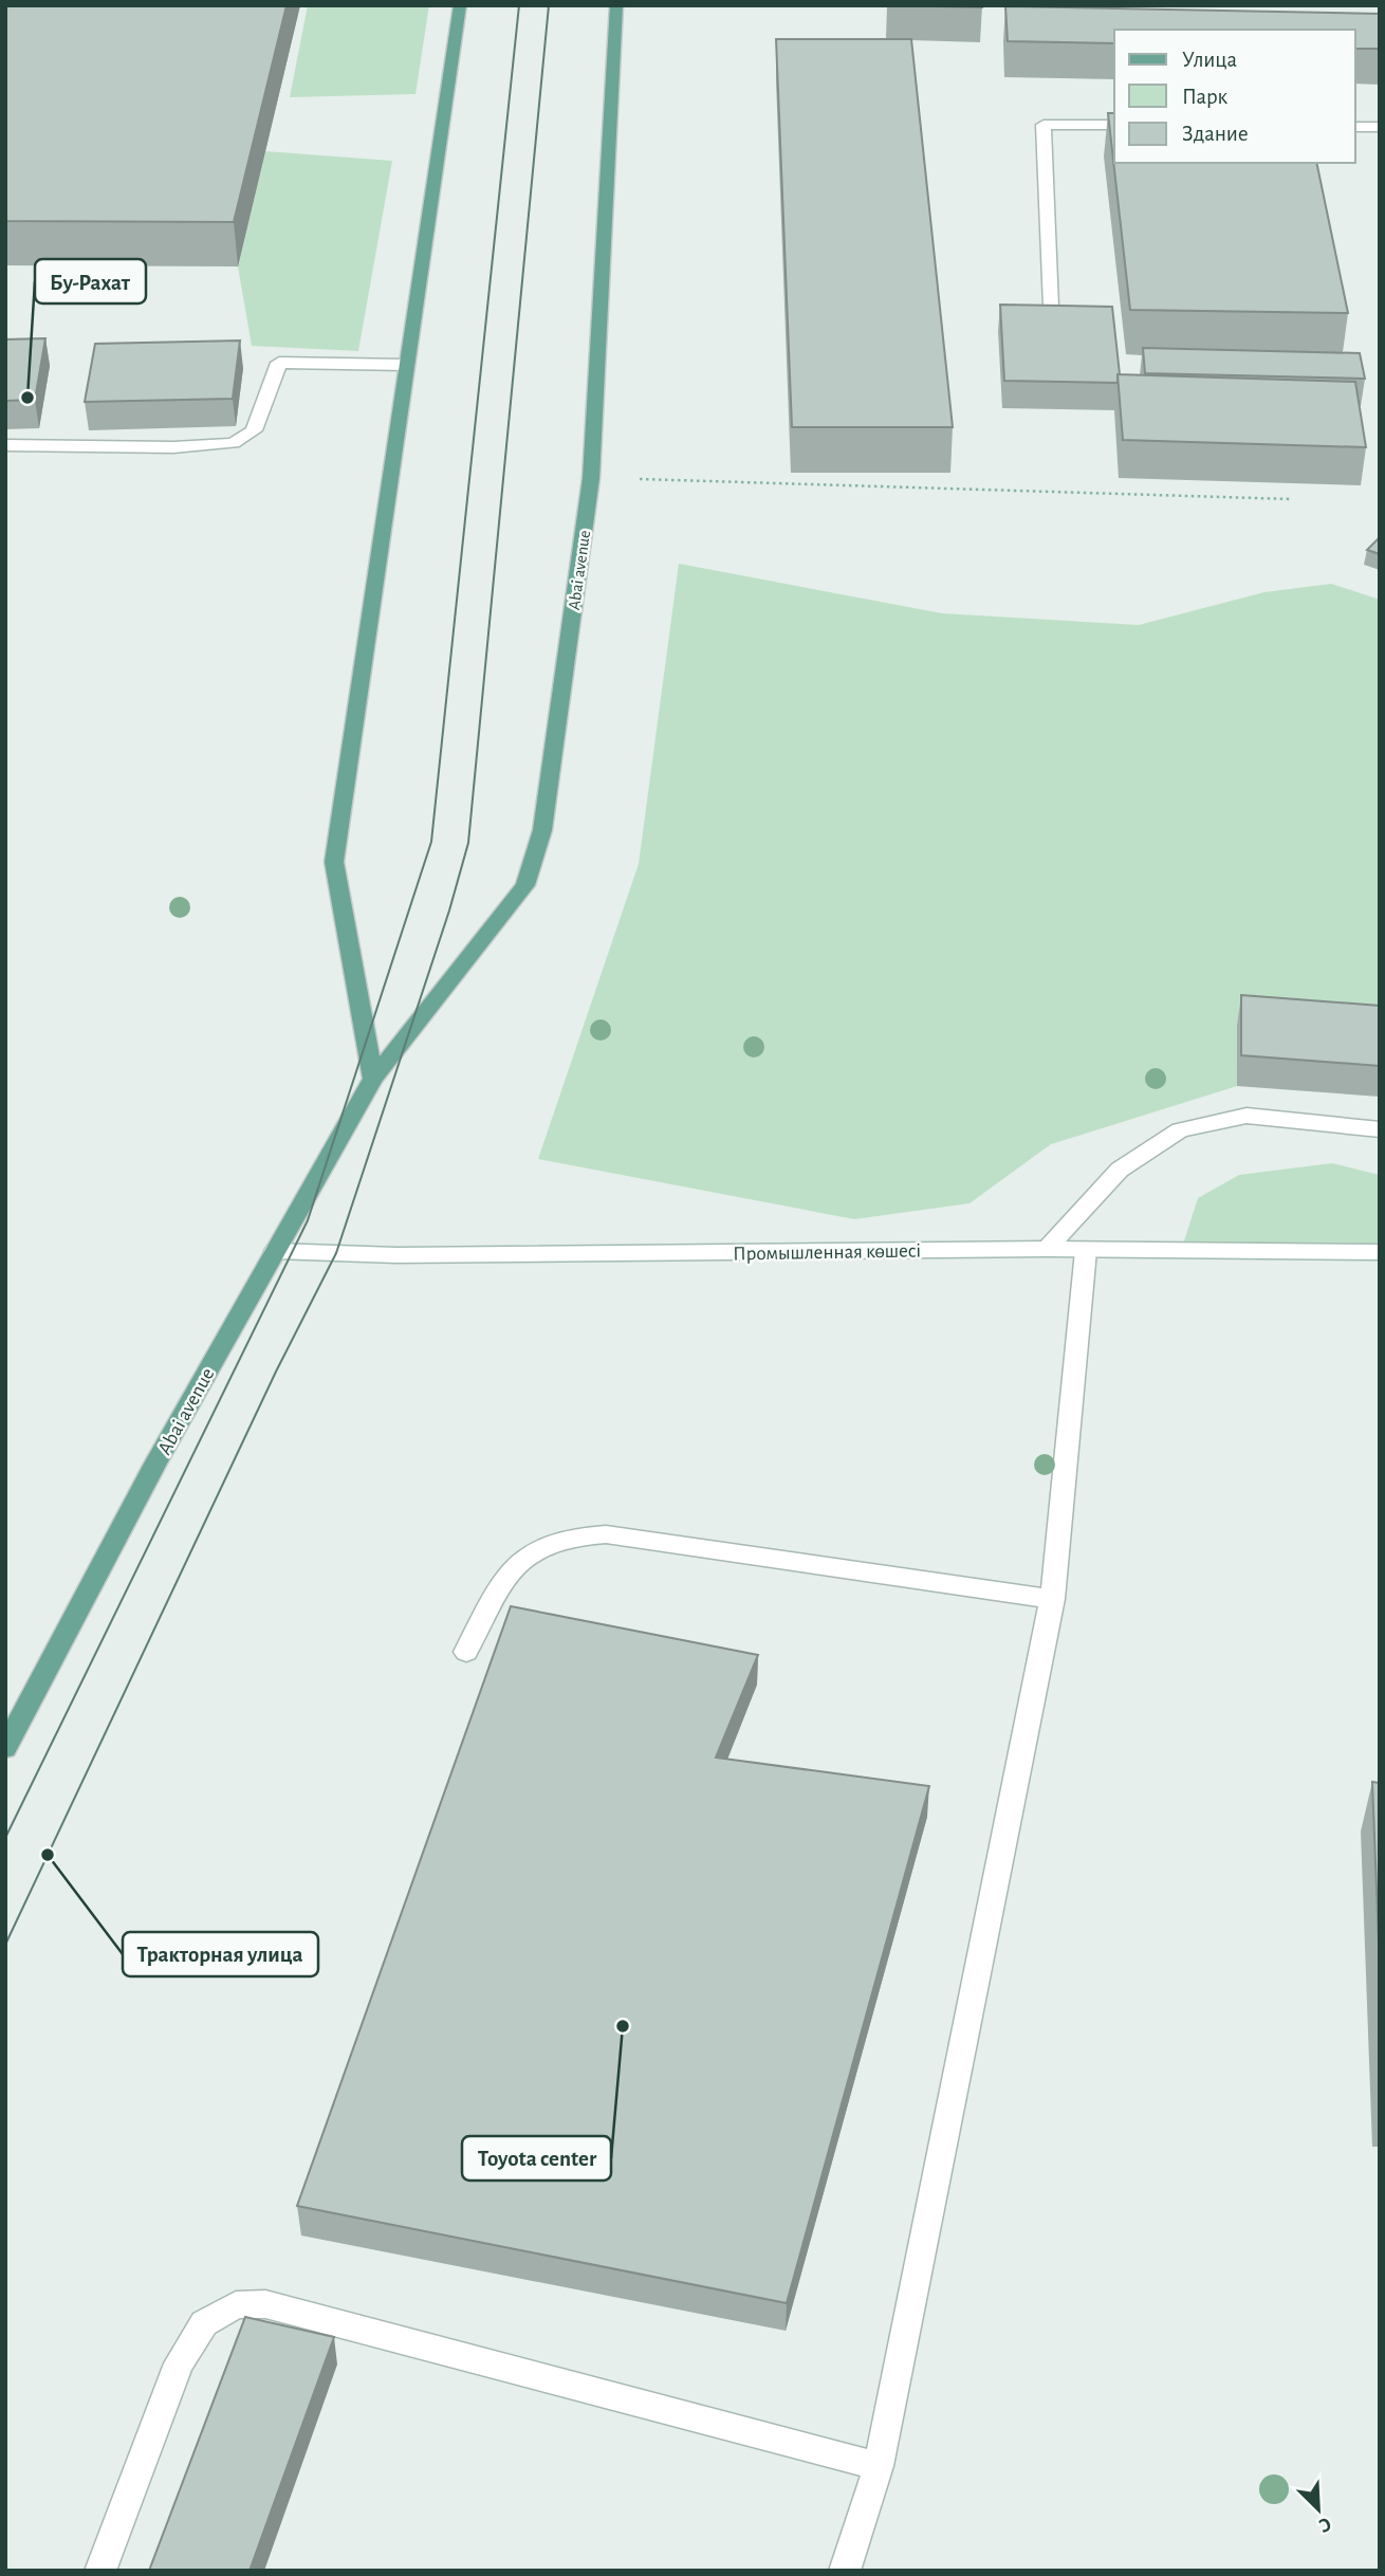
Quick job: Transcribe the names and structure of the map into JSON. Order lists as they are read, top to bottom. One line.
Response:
{"streets":{"main road":["Abai avenue","Промышленная көшесі"]},"crossings":[["Abai avenue","Промышленная көшесі"]],"places":["Бу-Рахат","Тракторная улица","Toyota center"],"legend":["Улица","Парк","Здание"],"north":"bottom right"}
